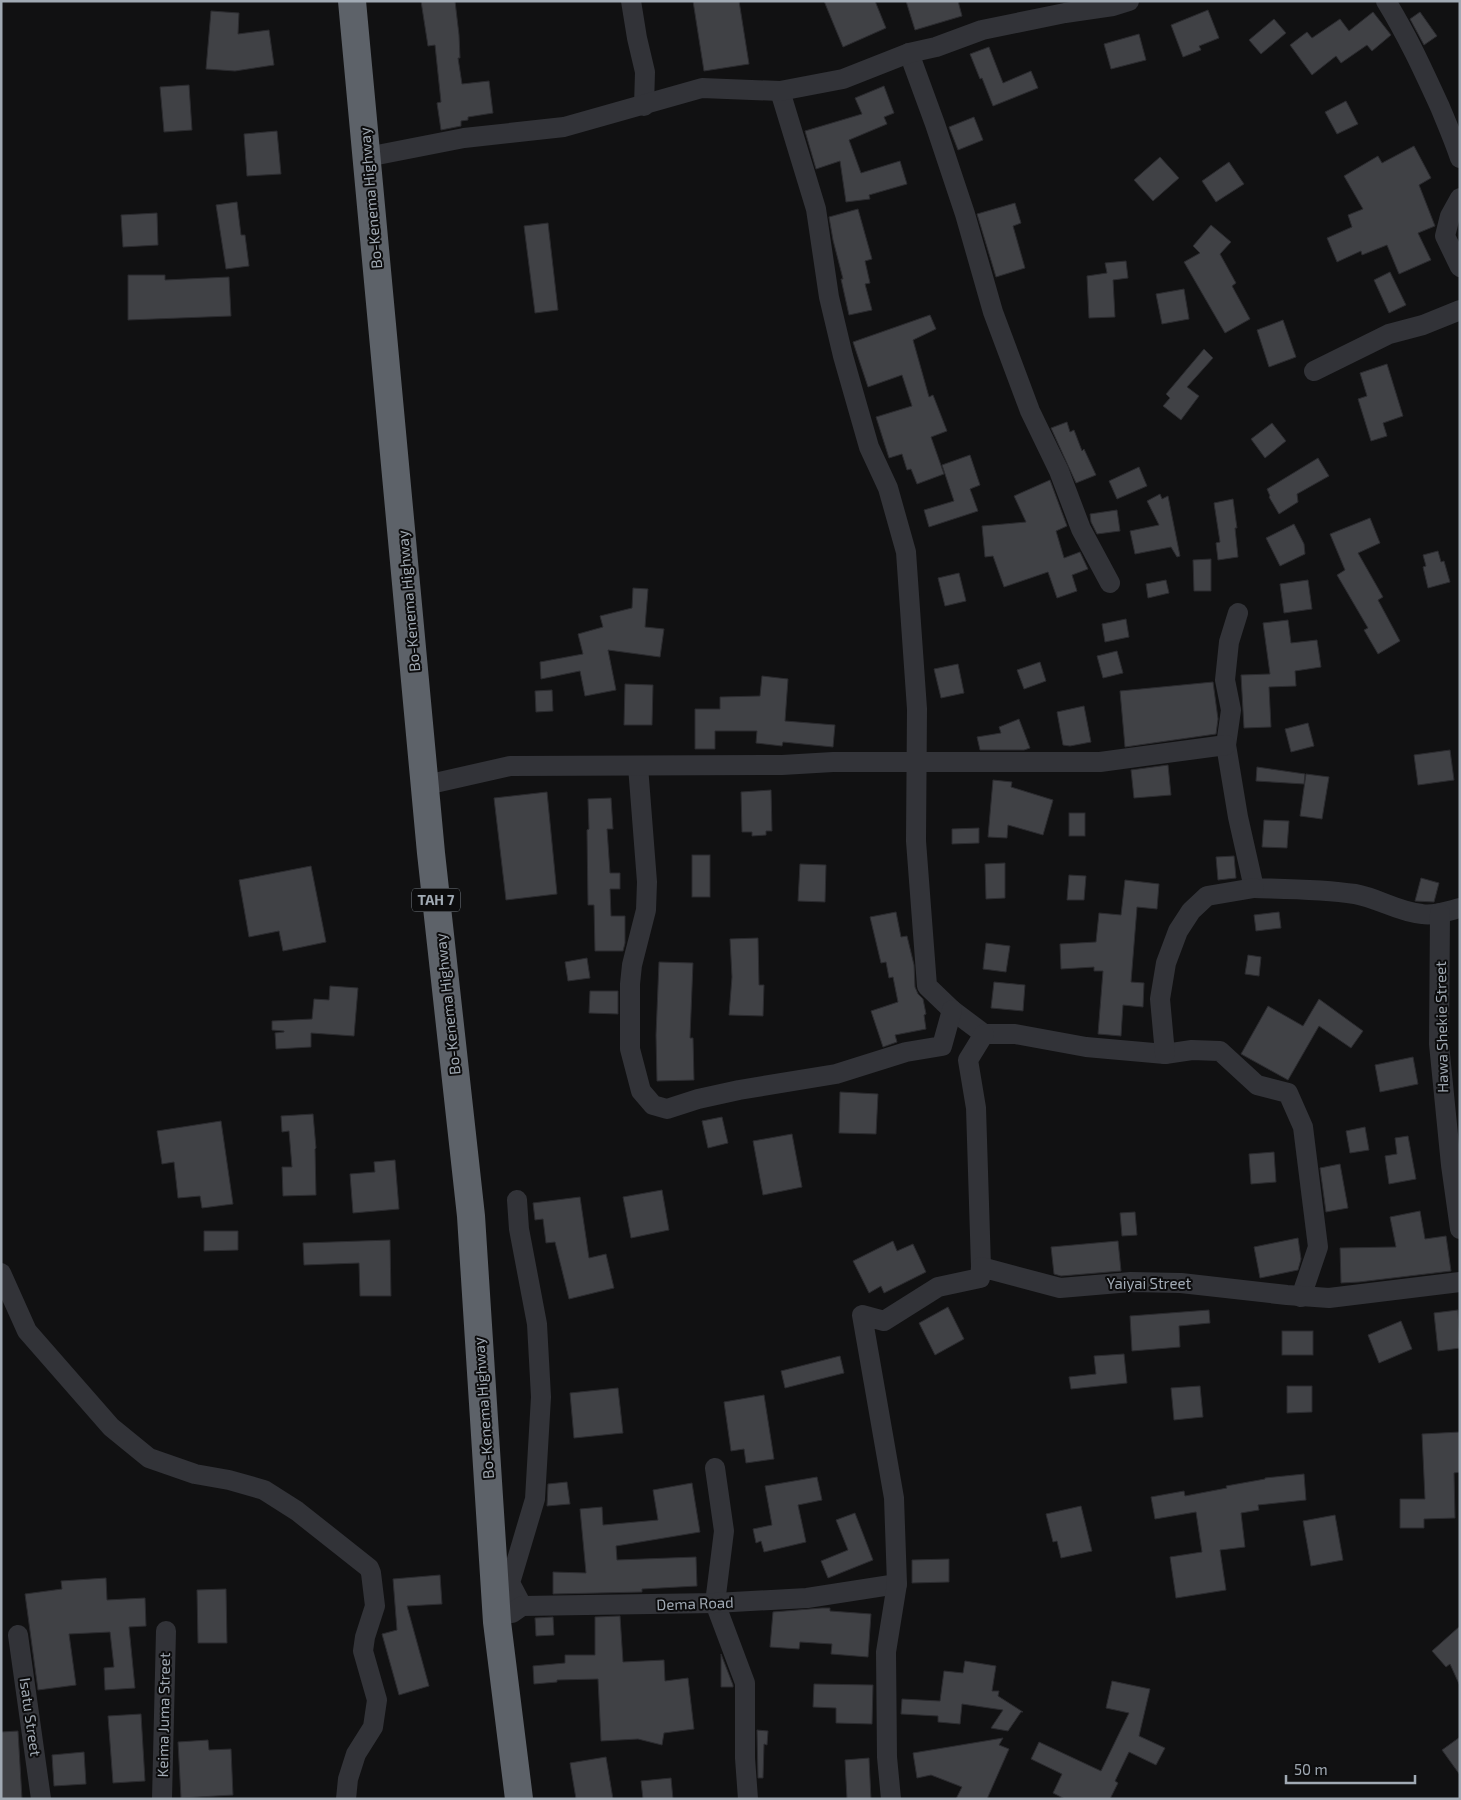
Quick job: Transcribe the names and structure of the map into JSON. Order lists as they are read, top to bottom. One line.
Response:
{"streets":{"highway":["Bo-Kenema Highway","TAH 7"],"street":["Hawa Shekie Street","Yaiyai Street","Dema Road","Keima Juma Street","Isatu Street"]},"scale_bar":"50 m"}
